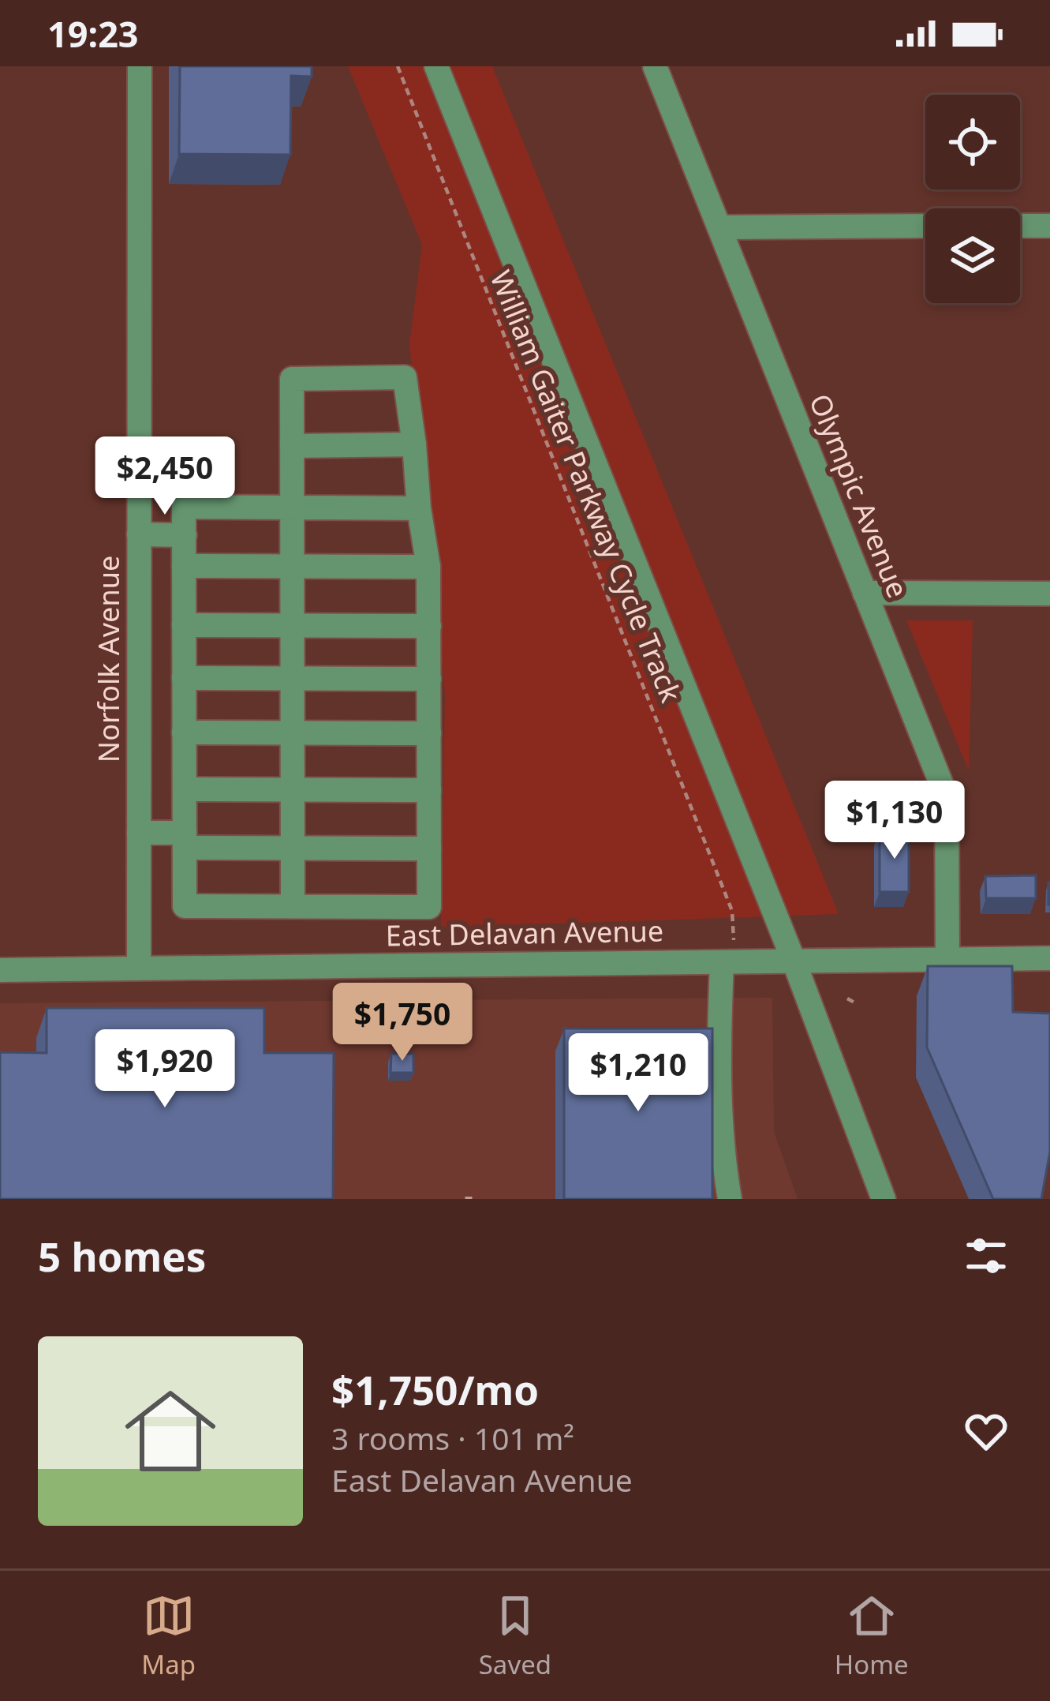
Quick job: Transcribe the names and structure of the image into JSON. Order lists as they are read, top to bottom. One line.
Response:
{"streets":{"street":["Olympic Avenue","Norfolk Avenue","East Delavan Avenue"],"path":["William Gaiter Parkway Cycle Track"]},"crossings":[["Olympic Avenue","East Delavan Avenue"],["Norfolk Avenue","East Delavan Avenue"]],"page":{"status":"19:23","price":["$2,450","$1,130","$1,750","$1,920","$1,210"],"heading":"5 homes","list":[{"name":"$1,750/mo","note":"3 rooms · 101 m² · East Delavan Avenue"}],"tabs":["Map","Saved","Home"]}}
